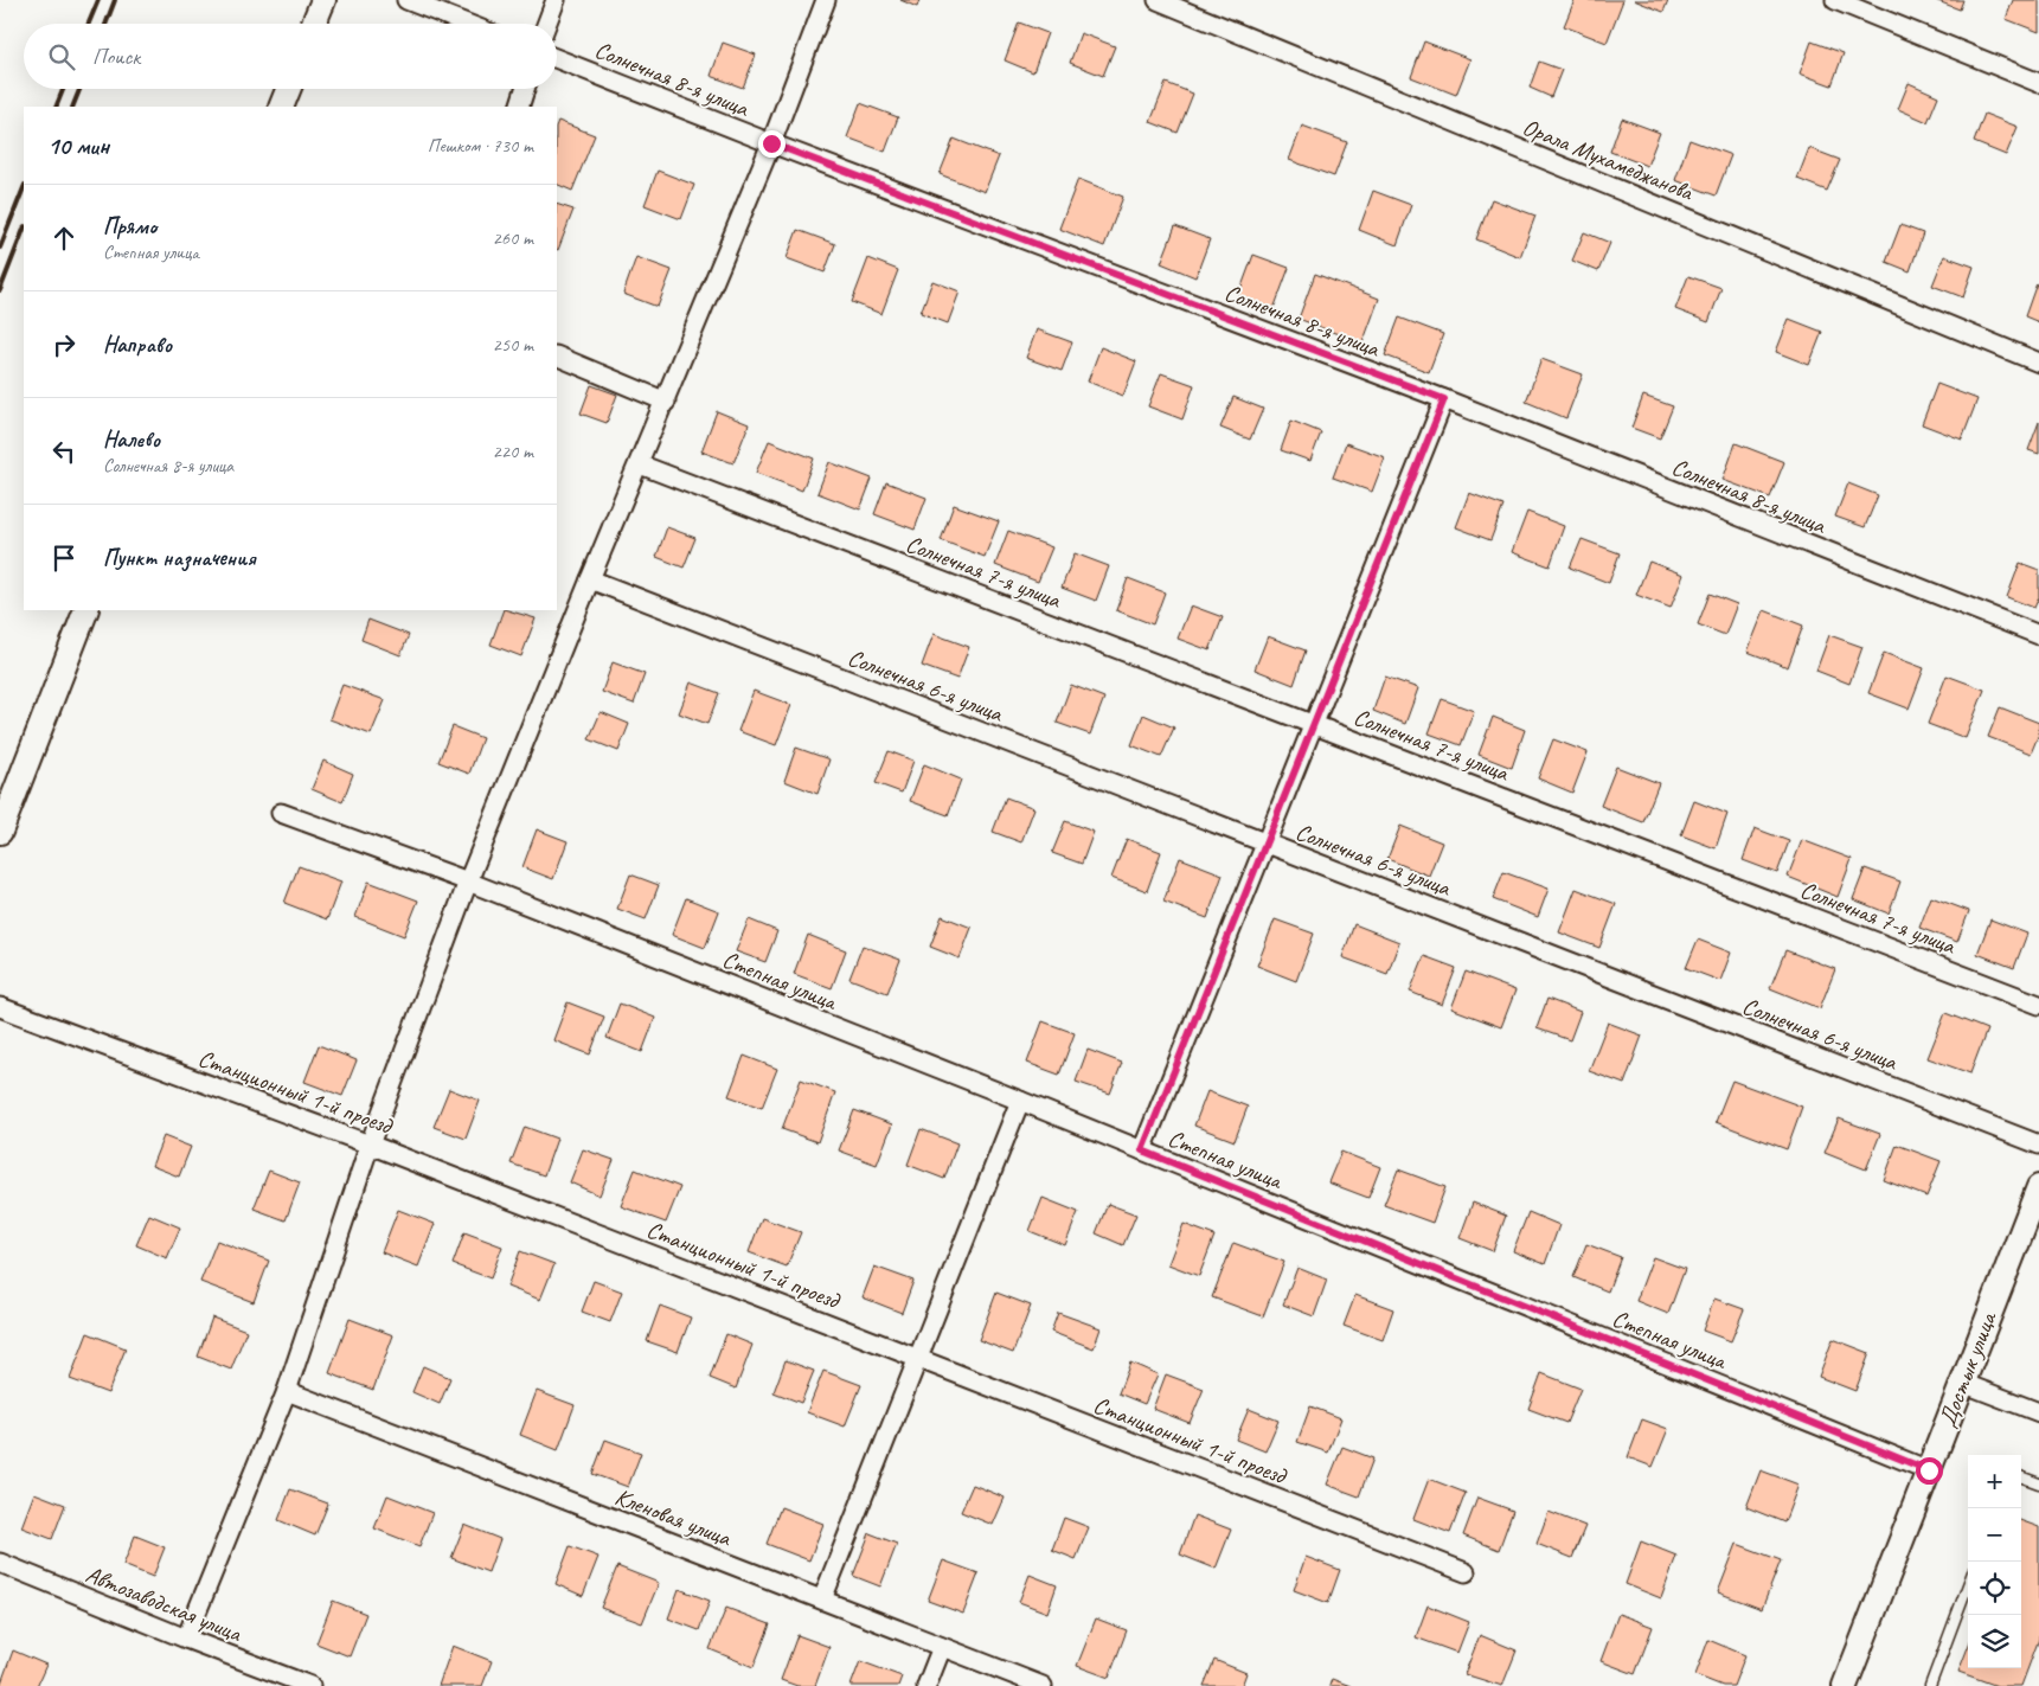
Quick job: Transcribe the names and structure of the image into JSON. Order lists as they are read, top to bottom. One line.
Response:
{"streets":{"street":["Солнечная 8-я улица","Орала Мухамеджанова","Солнечная 7-я улица","Солнечная 6-я улица","Степная улица","Станционный 1-й проезд","Достык улица","Кленовая улица","Автозаводская улица"]},"crossings":[["Степная улица","Достык улица"]],"page":{"search":"Поиск","heading":["10 мин","Пешком · 730 m"],"list":[["Прямо","Степная улица","260 m"],["Направо","250 m"],["Налево","Солнечная 8-я улица","220 m"],"Пункт назначения"],"map_buttons":["+","−"]}}
